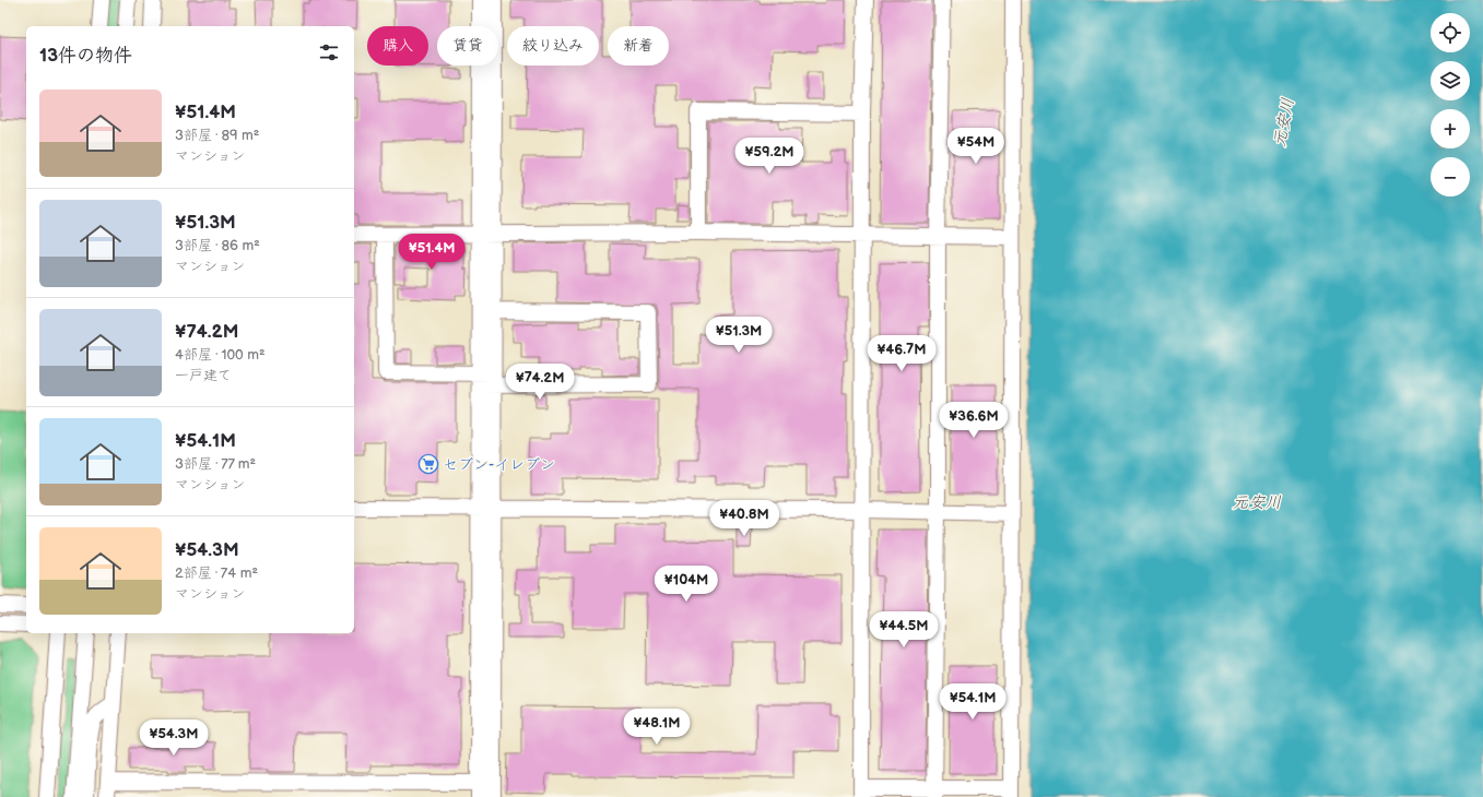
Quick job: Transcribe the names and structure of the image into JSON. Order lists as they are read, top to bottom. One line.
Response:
{"water":["元安川"],"places":{"supermarket":["セブン-イレブン"]},"page":{"map_buttons":["+","−"],"chip":["購入","賃貸","絞り込み","新着"],"heading":"13件の物件","list":[{"name":"¥51.4M","note":"3部屋 · 89 m² · マンション"},{"name":"¥51.3M","note":"3部屋 · 86 m² · マンション"},{"name":"¥74.2M","note":"4部屋 · 100 m² · 一戸建て"},{"name":"¥54.1M","note":"3部屋 · 77 m² · マンション"},{"name":"¥54.3M","note":"2部屋 · 74 m² · マンション"}],"price":["¥54M","¥59.2M","¥51.4M","¥51.3M","¥46.7M","¥74.2M","¥36.6M","¥40.8M","¥104M","¥44.5M","¥54.1M","¥48.1M","¥54.3M"]}}
